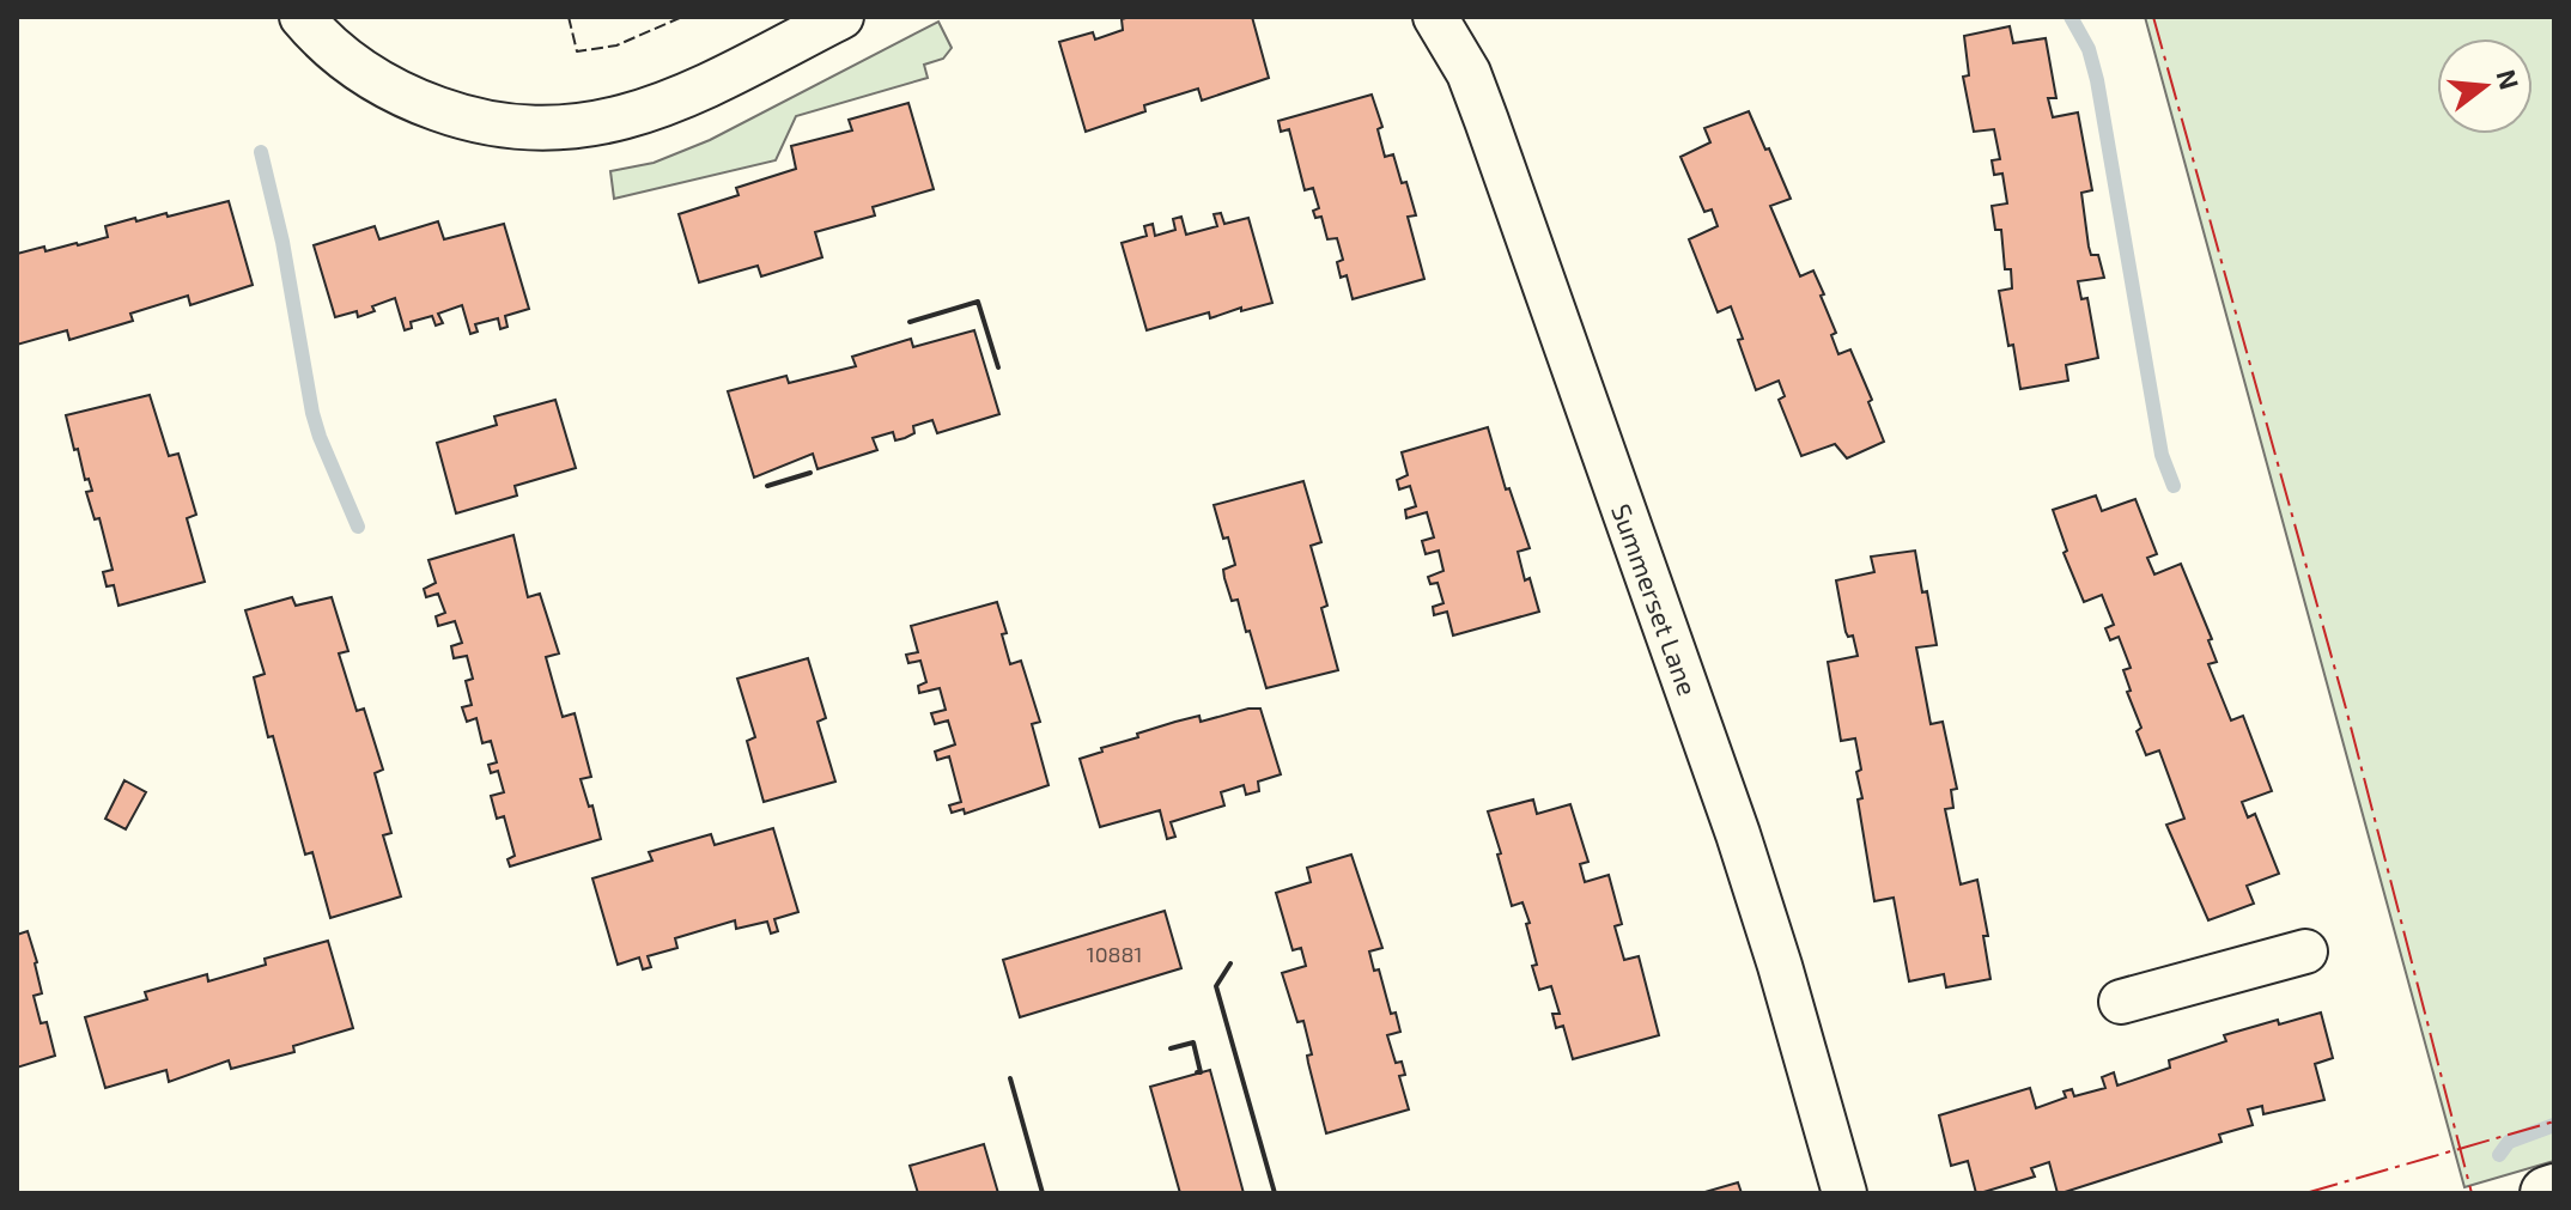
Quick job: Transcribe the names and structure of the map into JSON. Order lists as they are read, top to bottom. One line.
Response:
{"streets":{"street":["Summerset Lane"]},"house_numbers":["10881"],"north":"right"}
